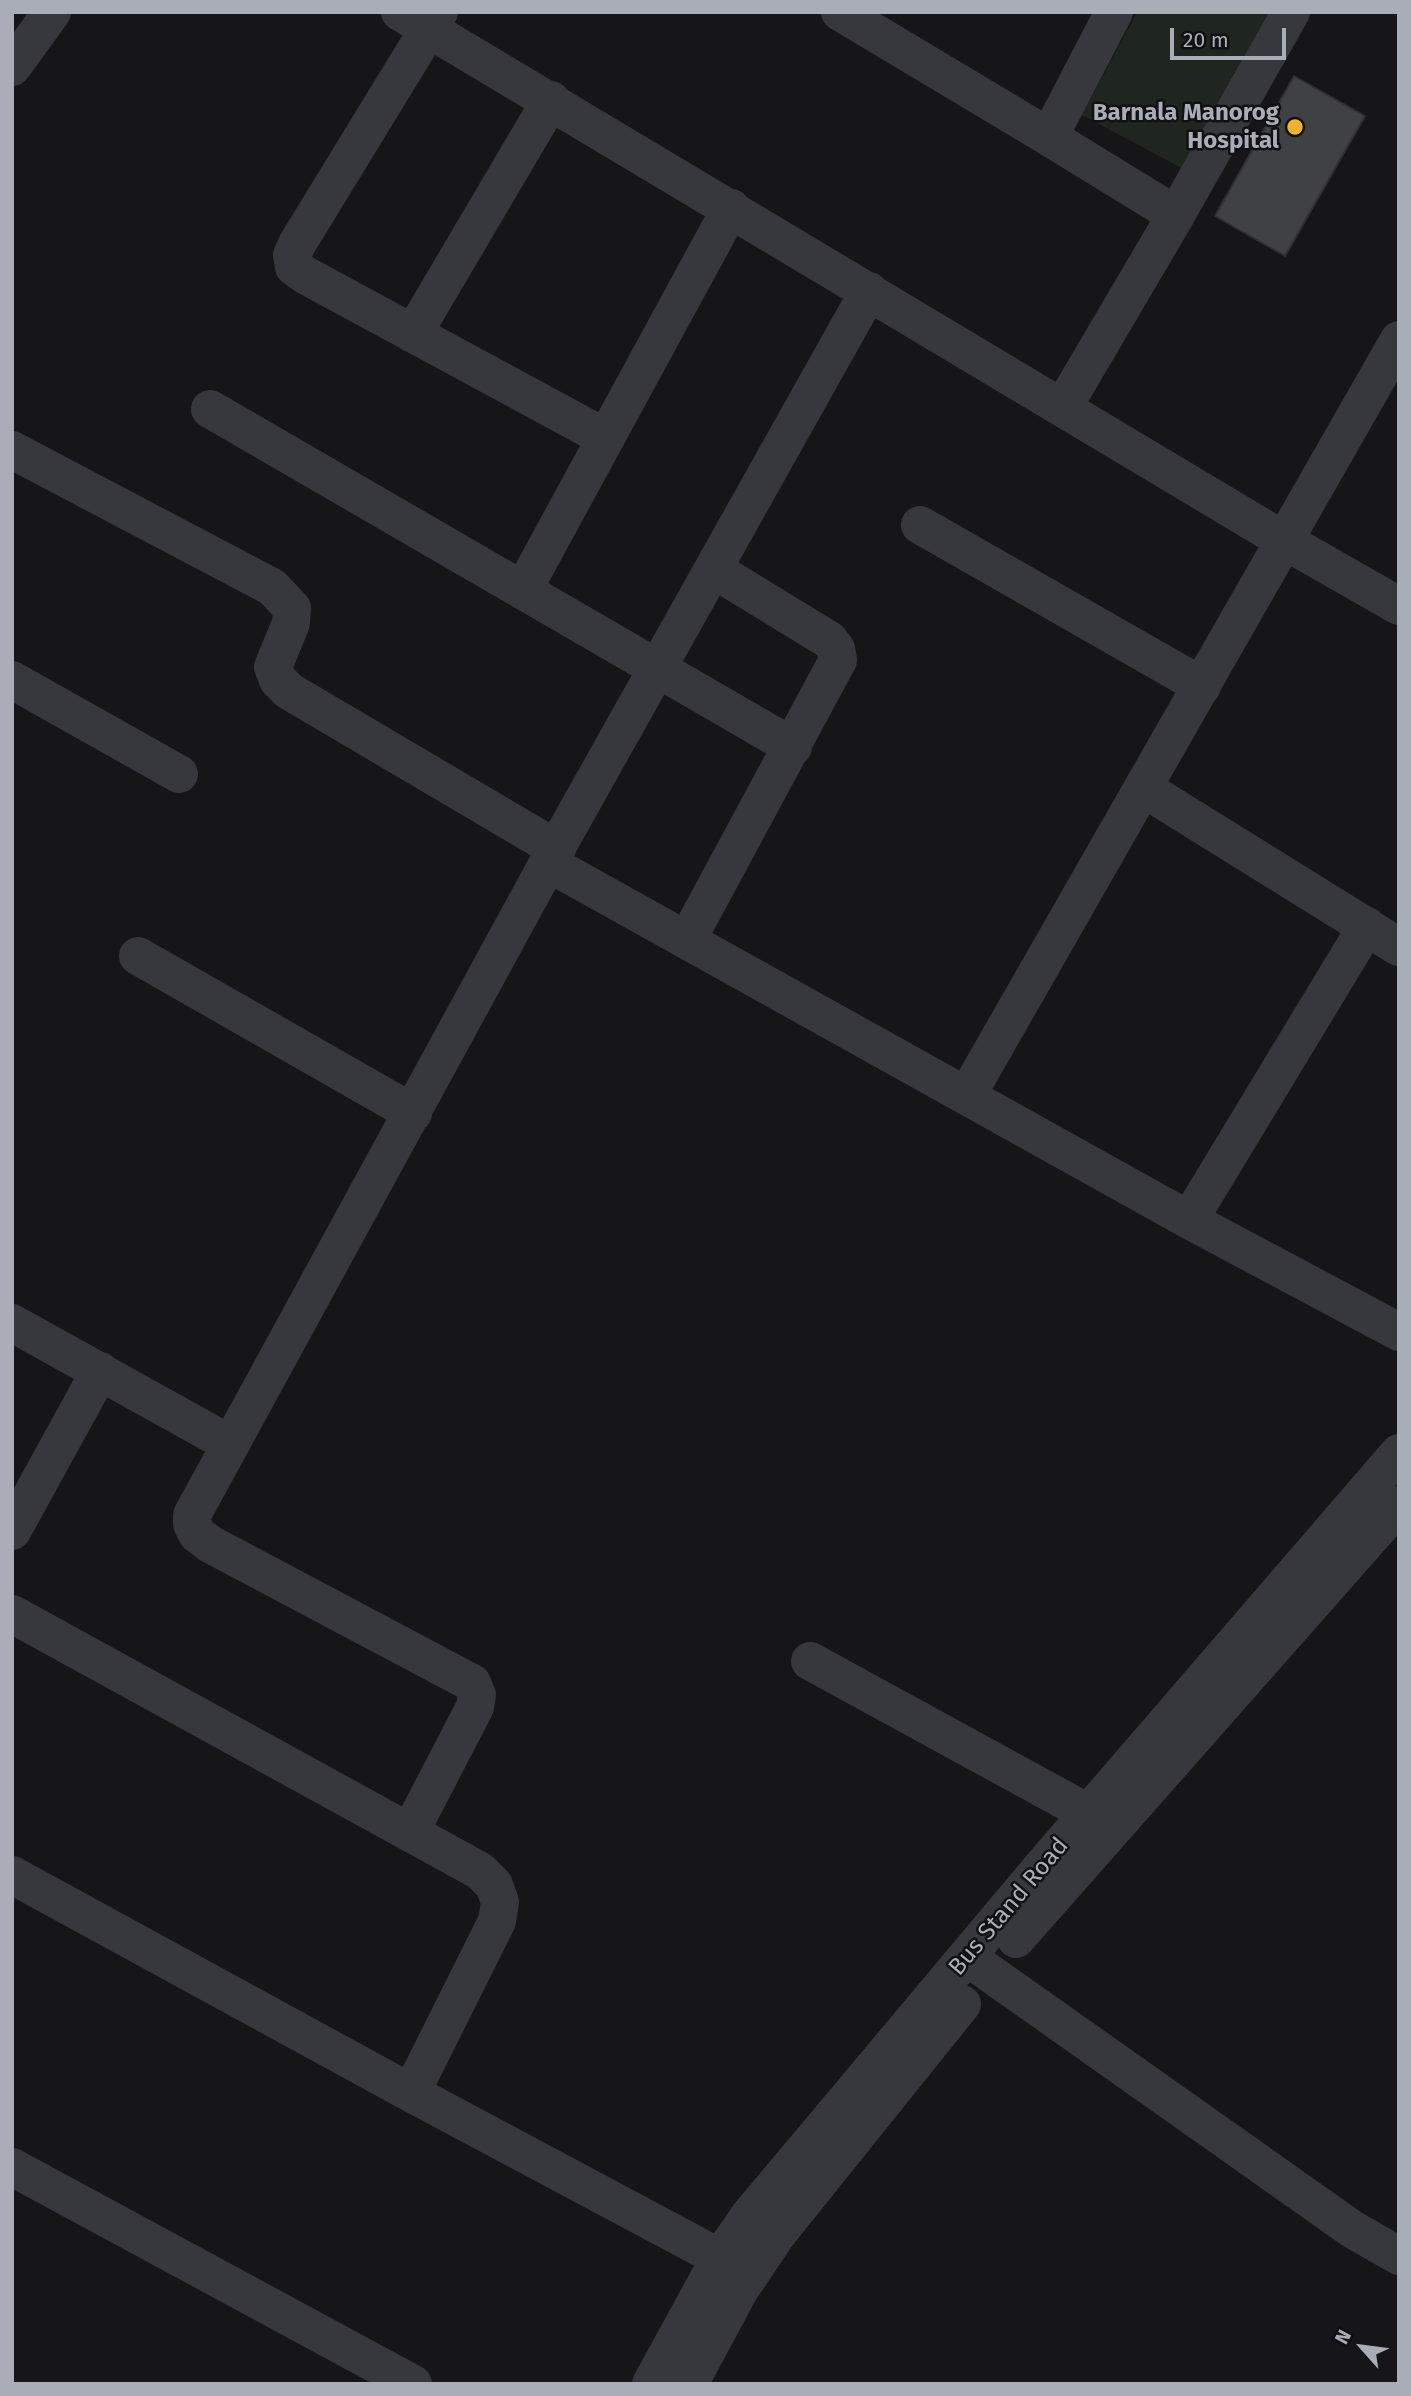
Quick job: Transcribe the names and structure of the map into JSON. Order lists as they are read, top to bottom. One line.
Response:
{"streets":{"street":["Bus Stand Road"]},"places":["Barnala Manorog Hospital"],"scale_bar":"20 m","north":"top left"}
